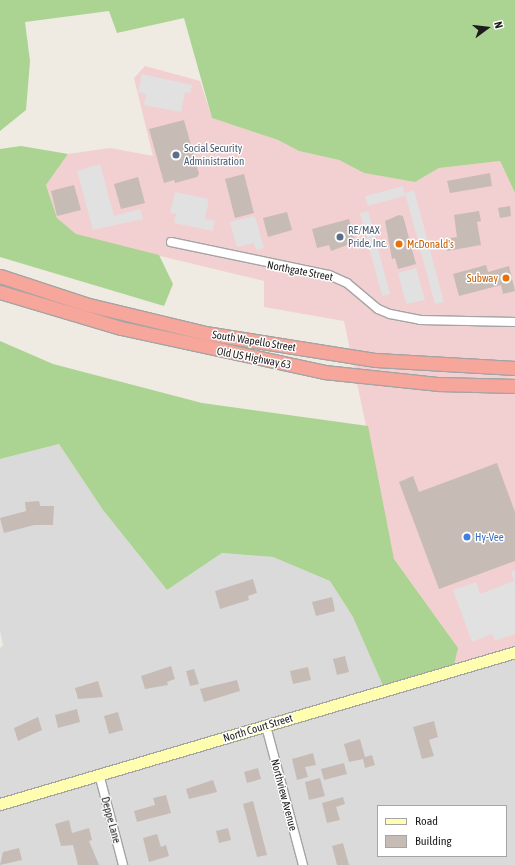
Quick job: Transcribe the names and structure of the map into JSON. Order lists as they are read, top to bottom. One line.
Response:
{"streets":{"highway":["South Wapello Street","Old US Highway 63"],"main road":["North Court Street"],"street":["Northgate Street","Northview Avenue","Deppe Lane"]},"crossings":[["North Court Street","Northview Avenue"],["North Court Street","Deppe Lane"]],"places":["Social Security Administration","RE/MAX Pride, Inc.","McDonald's","Subway","Hy-Vee"],"legend":["Road","Building"],"north":"right"}
